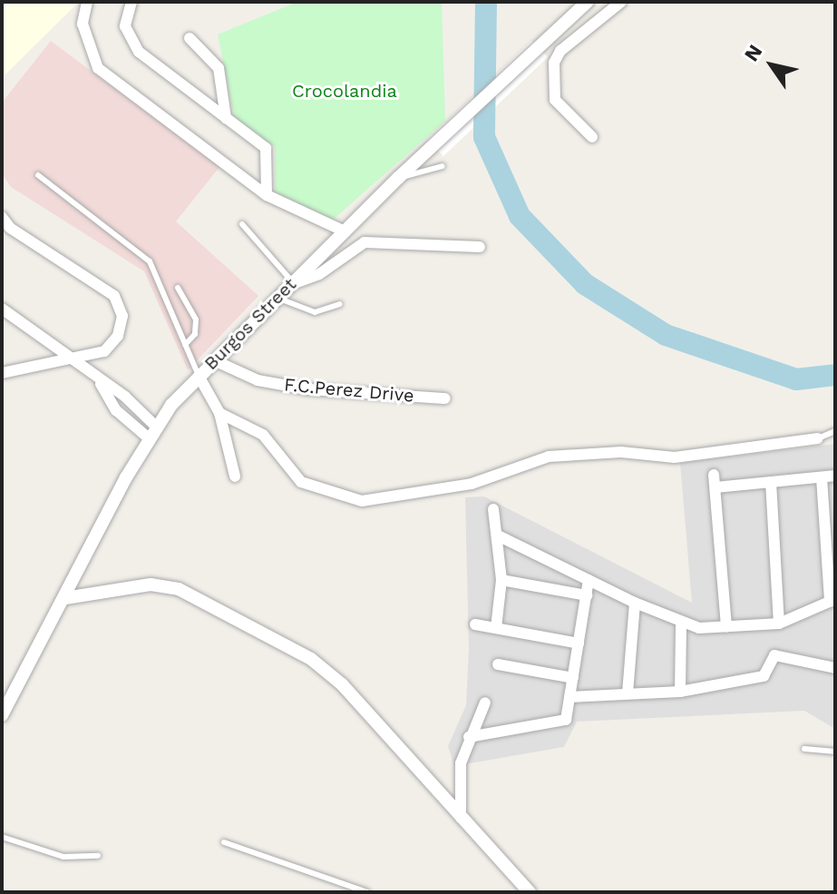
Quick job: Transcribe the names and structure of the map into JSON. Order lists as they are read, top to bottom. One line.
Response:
{"streets":{"street":["Burgos Street","F.C.Perez Drive"]},"crossings":[["Burgos Street","F.C.Perez Drive"]],"parks":["Crocolandia"],"north":"top left"}
